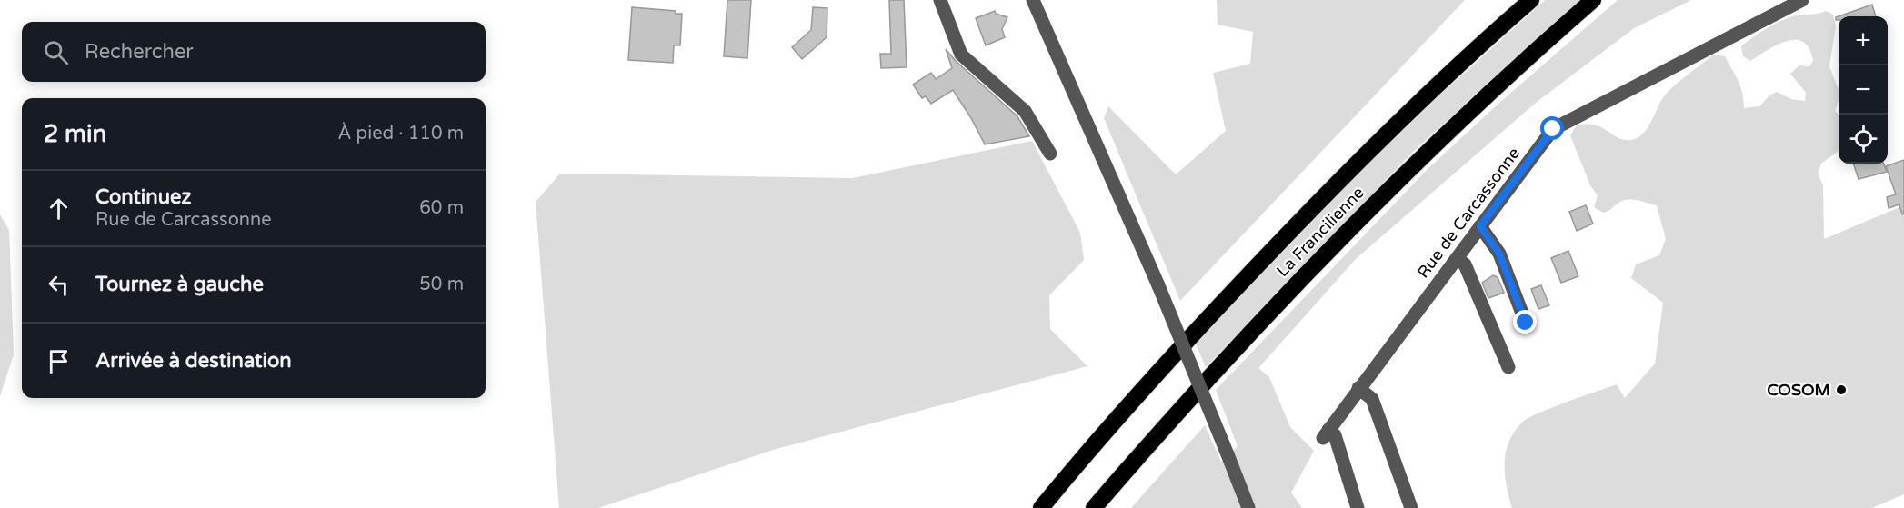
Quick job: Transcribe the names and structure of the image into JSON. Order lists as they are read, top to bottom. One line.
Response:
{"streets":{"highway":["La Francilienne"],"street":["Rue de Carcassonne"]},"places":["COSOM"],"page":{"map_buttons":["+","−"],"search":"Rechercher","heading":["2 min","À pied · 110 m"],"list":[["Continuez","Rue de Carcassonne","60 m"],["Tournez à gauche","50 m"],"Arrivée à destination"]}}
